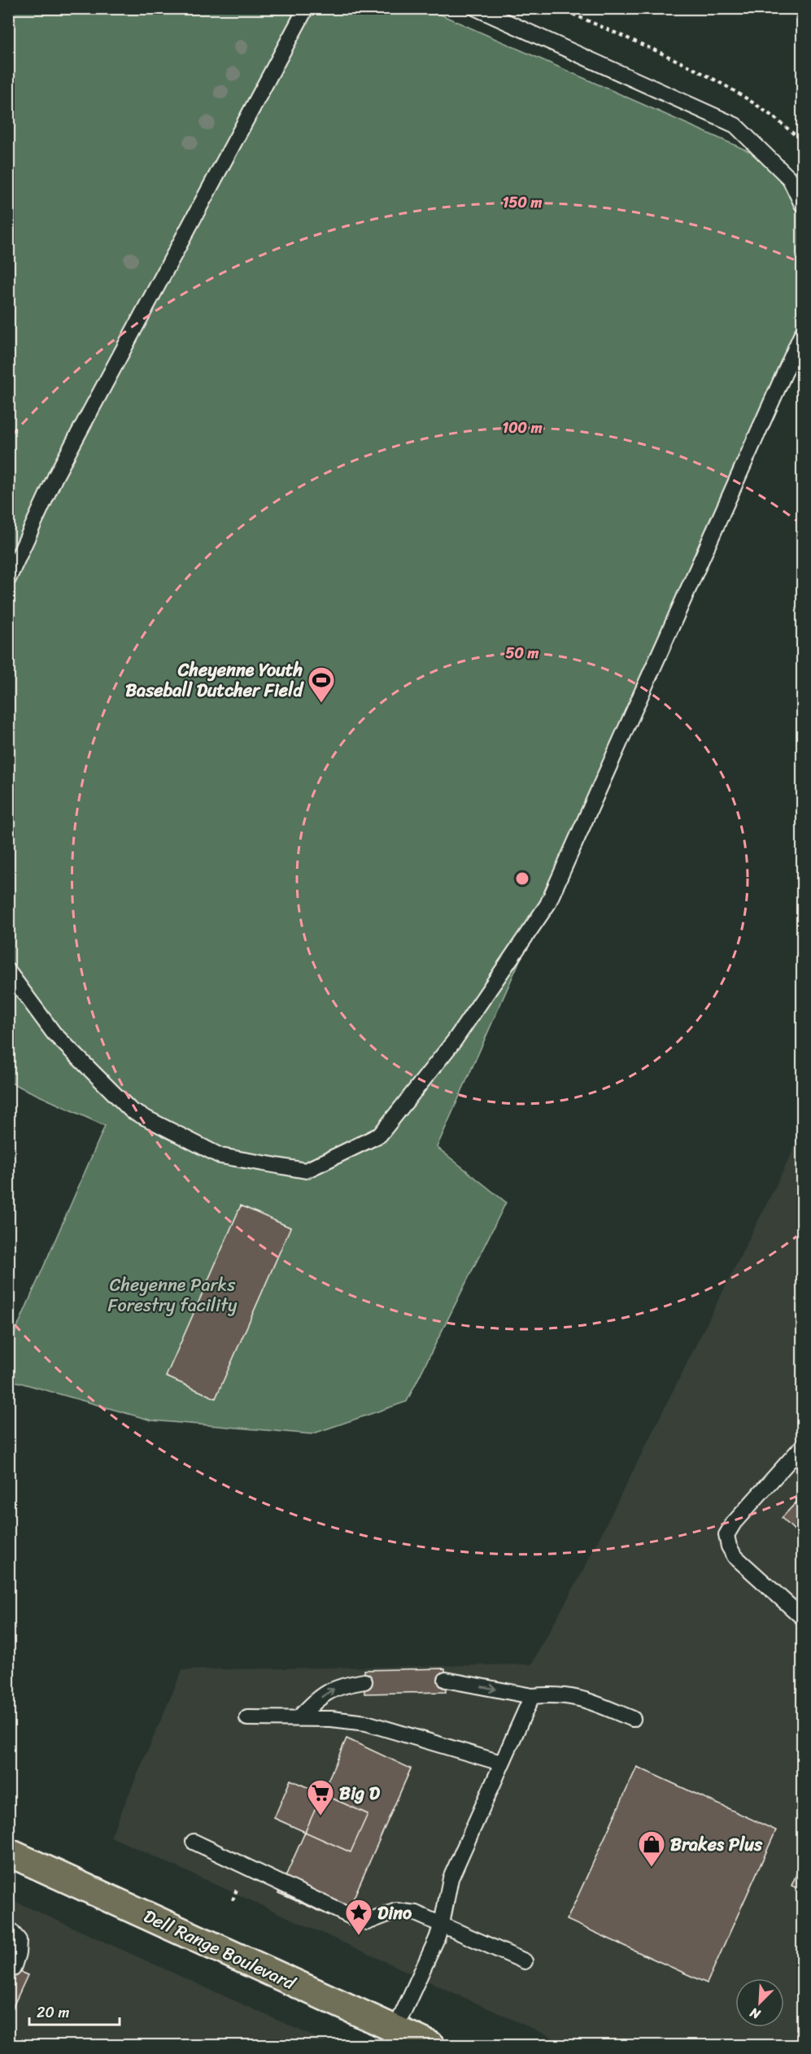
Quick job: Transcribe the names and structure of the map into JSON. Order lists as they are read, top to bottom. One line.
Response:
{"streets":{"main road":["Dell Range Boulevard"]},"parks":["Cheyenne Parks Forestry facility"],"places":{"sports":["Cheyenne Youth Baseball Dutcher Field"],"supermarket":["Big D"],"shop":["Brakes Plus"],"place":["Dino"]},"scale_bar":"20 m","north":"bottom left","rings":["150 m","100 m","50 m"]}
